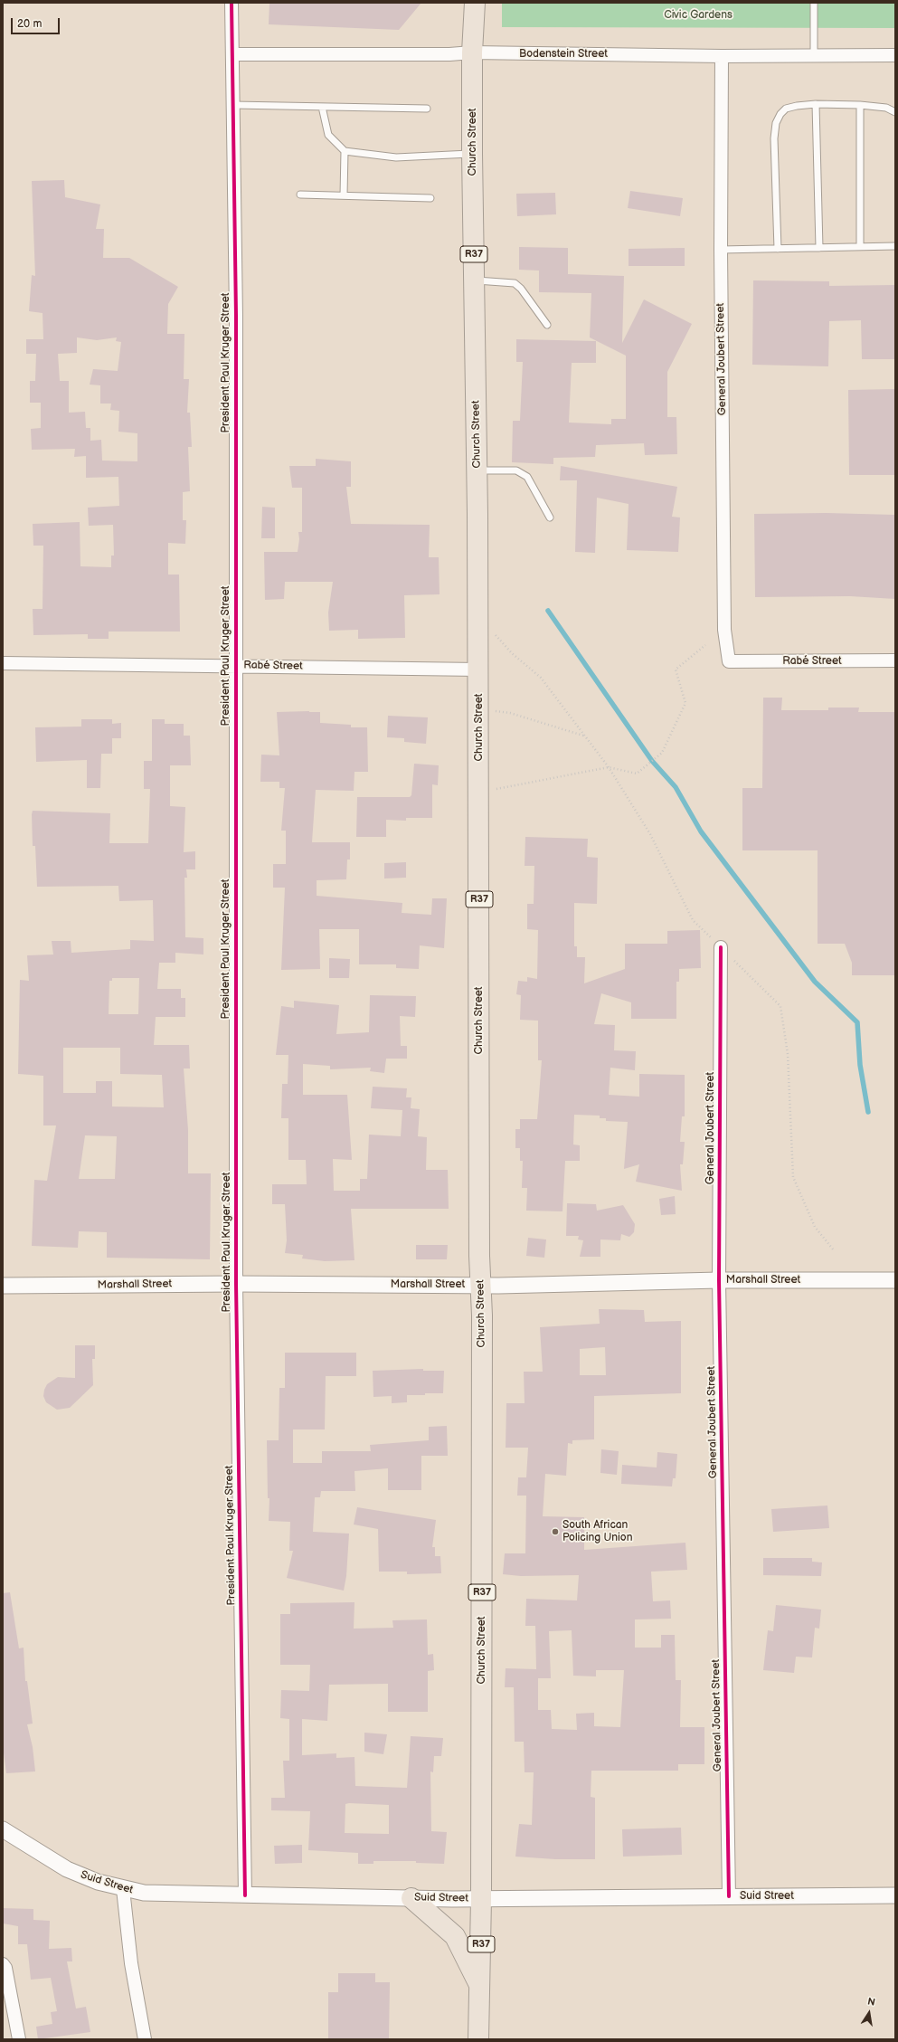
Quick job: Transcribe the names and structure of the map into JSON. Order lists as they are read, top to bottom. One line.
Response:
{"streets":{"main road":["Church Street","R37"],"street":["Bodenstein Street","General Joubert Street","President Paul Kruger Street","Rabé Street","Marshall Street","Suid Street"]},"crossings":[["Bodenstein Street","Church Street"],["Bodenstein Street","General Joubert Street"],["Bodenstein Street","President Paul Kruger Street"],["Church Street","Rabé Street"],["Church Street","Marshall Street"],["Church Street","Suid Street"],["General Joubert Street","Rabé Street"],["General Joubert Street","Marshall Street"],["General Joubert Street","Suid Street"],["President Paul Kruger Street","Rabé Street"],["President Paul Kruger Street","Marshall Street"],["President Paul Kruger Street","Suid Street"]],"parks":["Civic Gardens"],"places":["South African Policing Union"],"scale_bar":"20 m","north":"top"}
